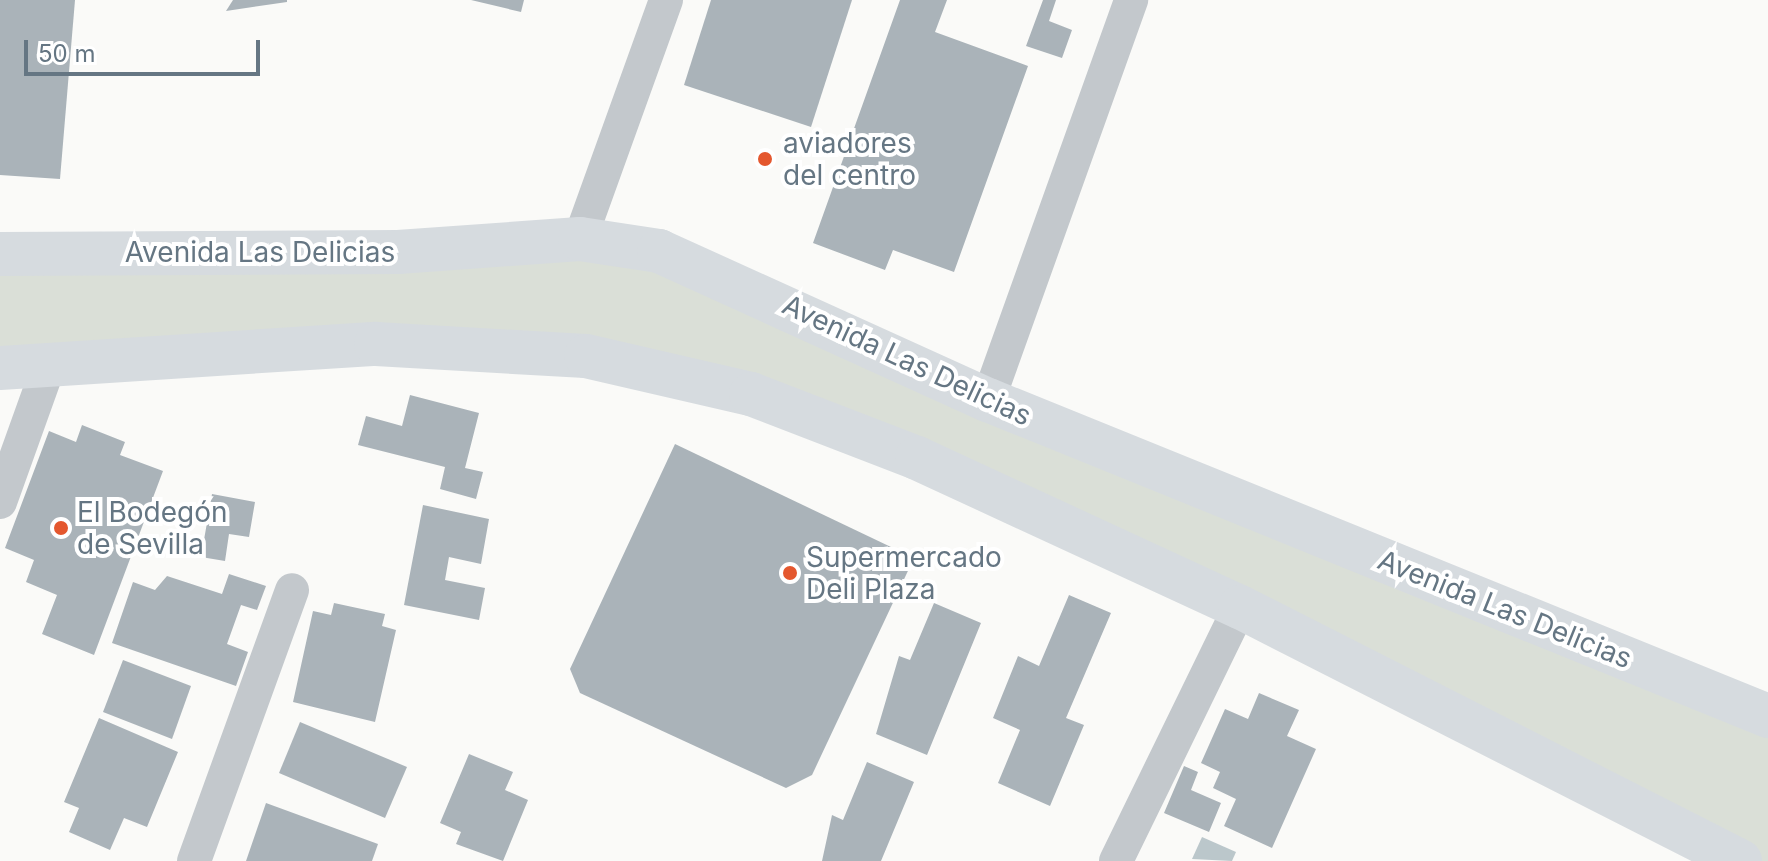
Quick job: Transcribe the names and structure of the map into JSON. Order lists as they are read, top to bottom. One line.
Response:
{"streets":{"main road":["Avenida Las Delicias"]},"places":["aviadores del centro","El Bodegón de Sevilla","Supermercado Deli Plaza"],"scale_bar":"50 m"}
